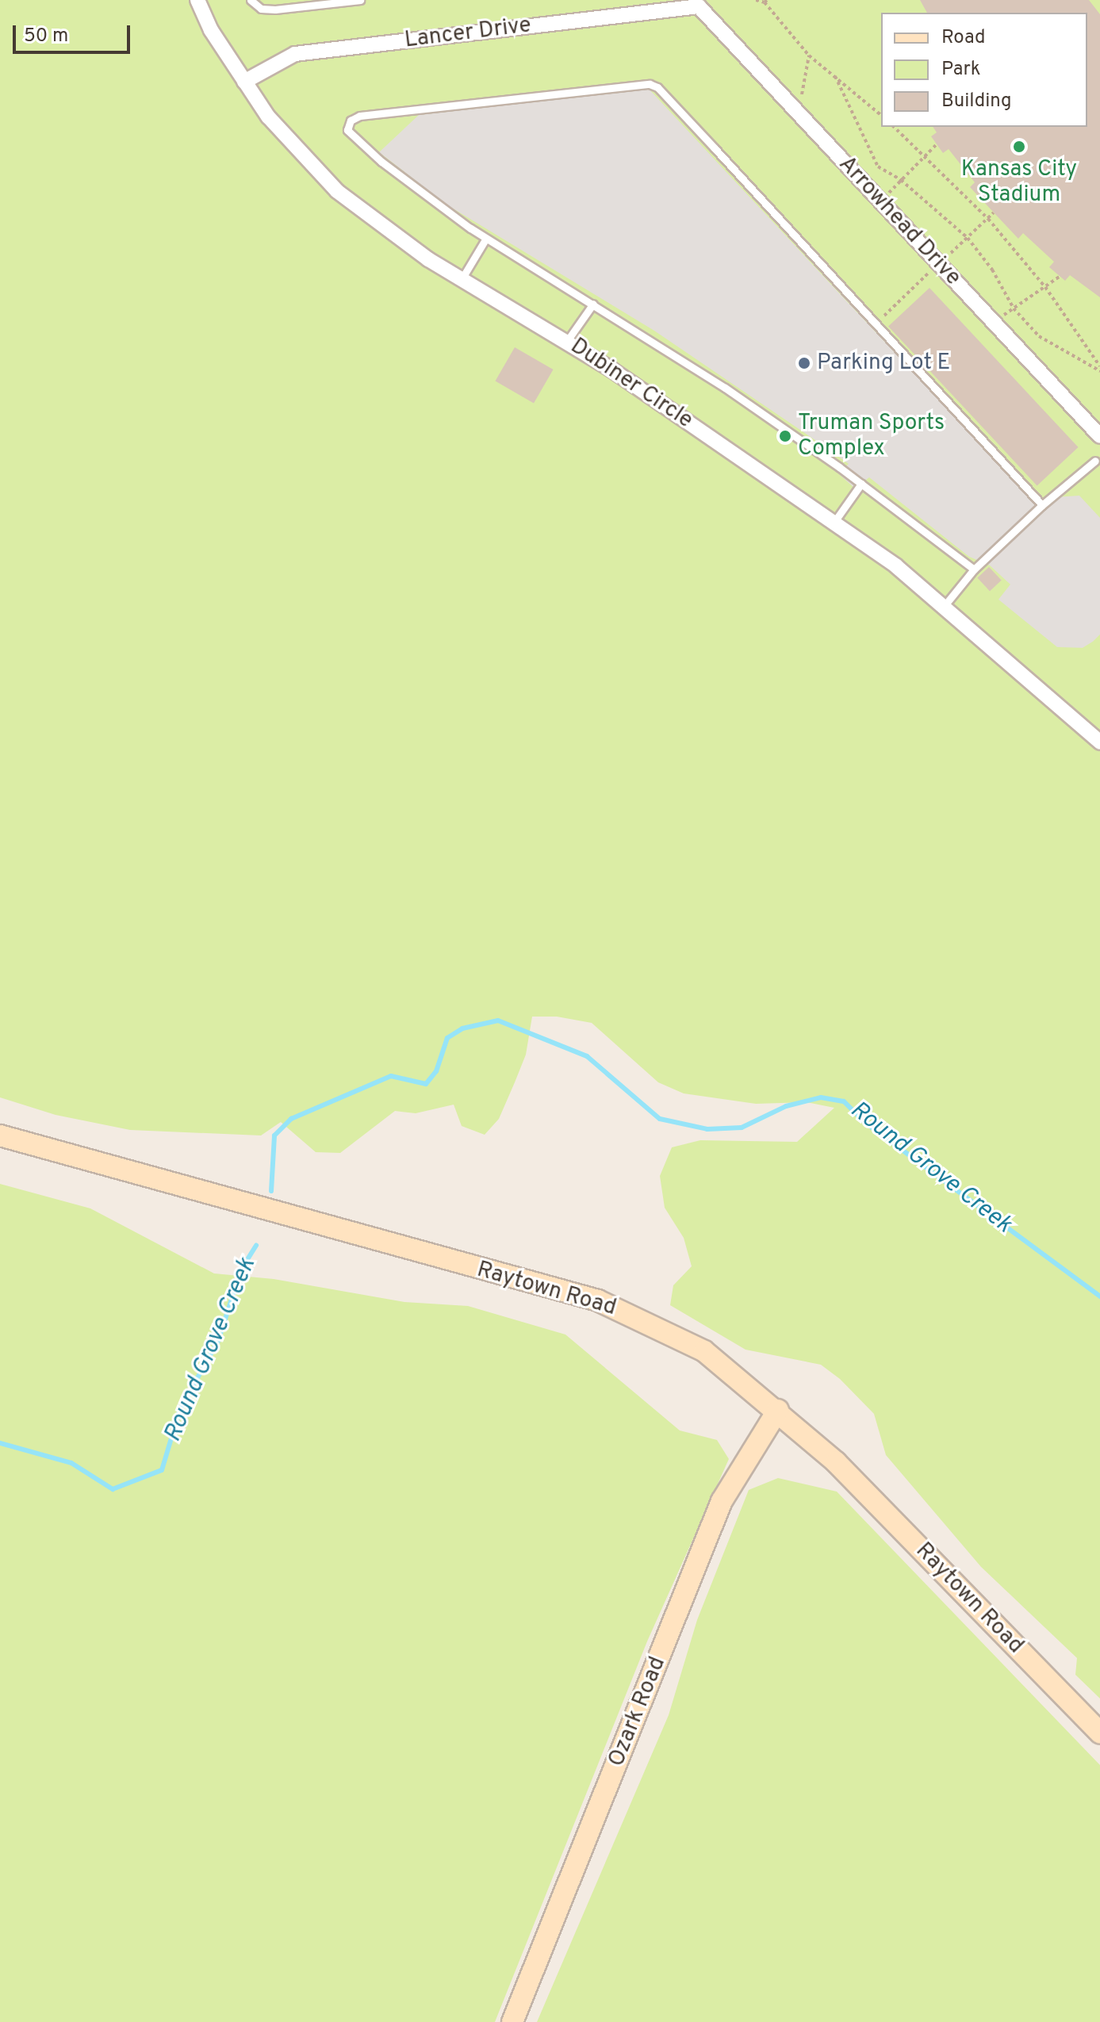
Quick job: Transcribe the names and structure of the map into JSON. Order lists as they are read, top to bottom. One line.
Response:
{"streets":{"main road":["Raytown Road","Ozark Road"],"street":["Lancer Drive","Arrowhead Drive","Dubiner Circle"]},"crossings":[["Lancer Drive","Arrowhead Drive"],["Lancer Drive","Dubiner Circle"],["Raytown Road","Ozark Road"]],"water":["Round Grove Creek"],"places":["Kansas City Stadium","Parking Lot E","Truman Sports Complex"],"legend":["Road","Park","Building"],"scale_bar":"50 m"}
